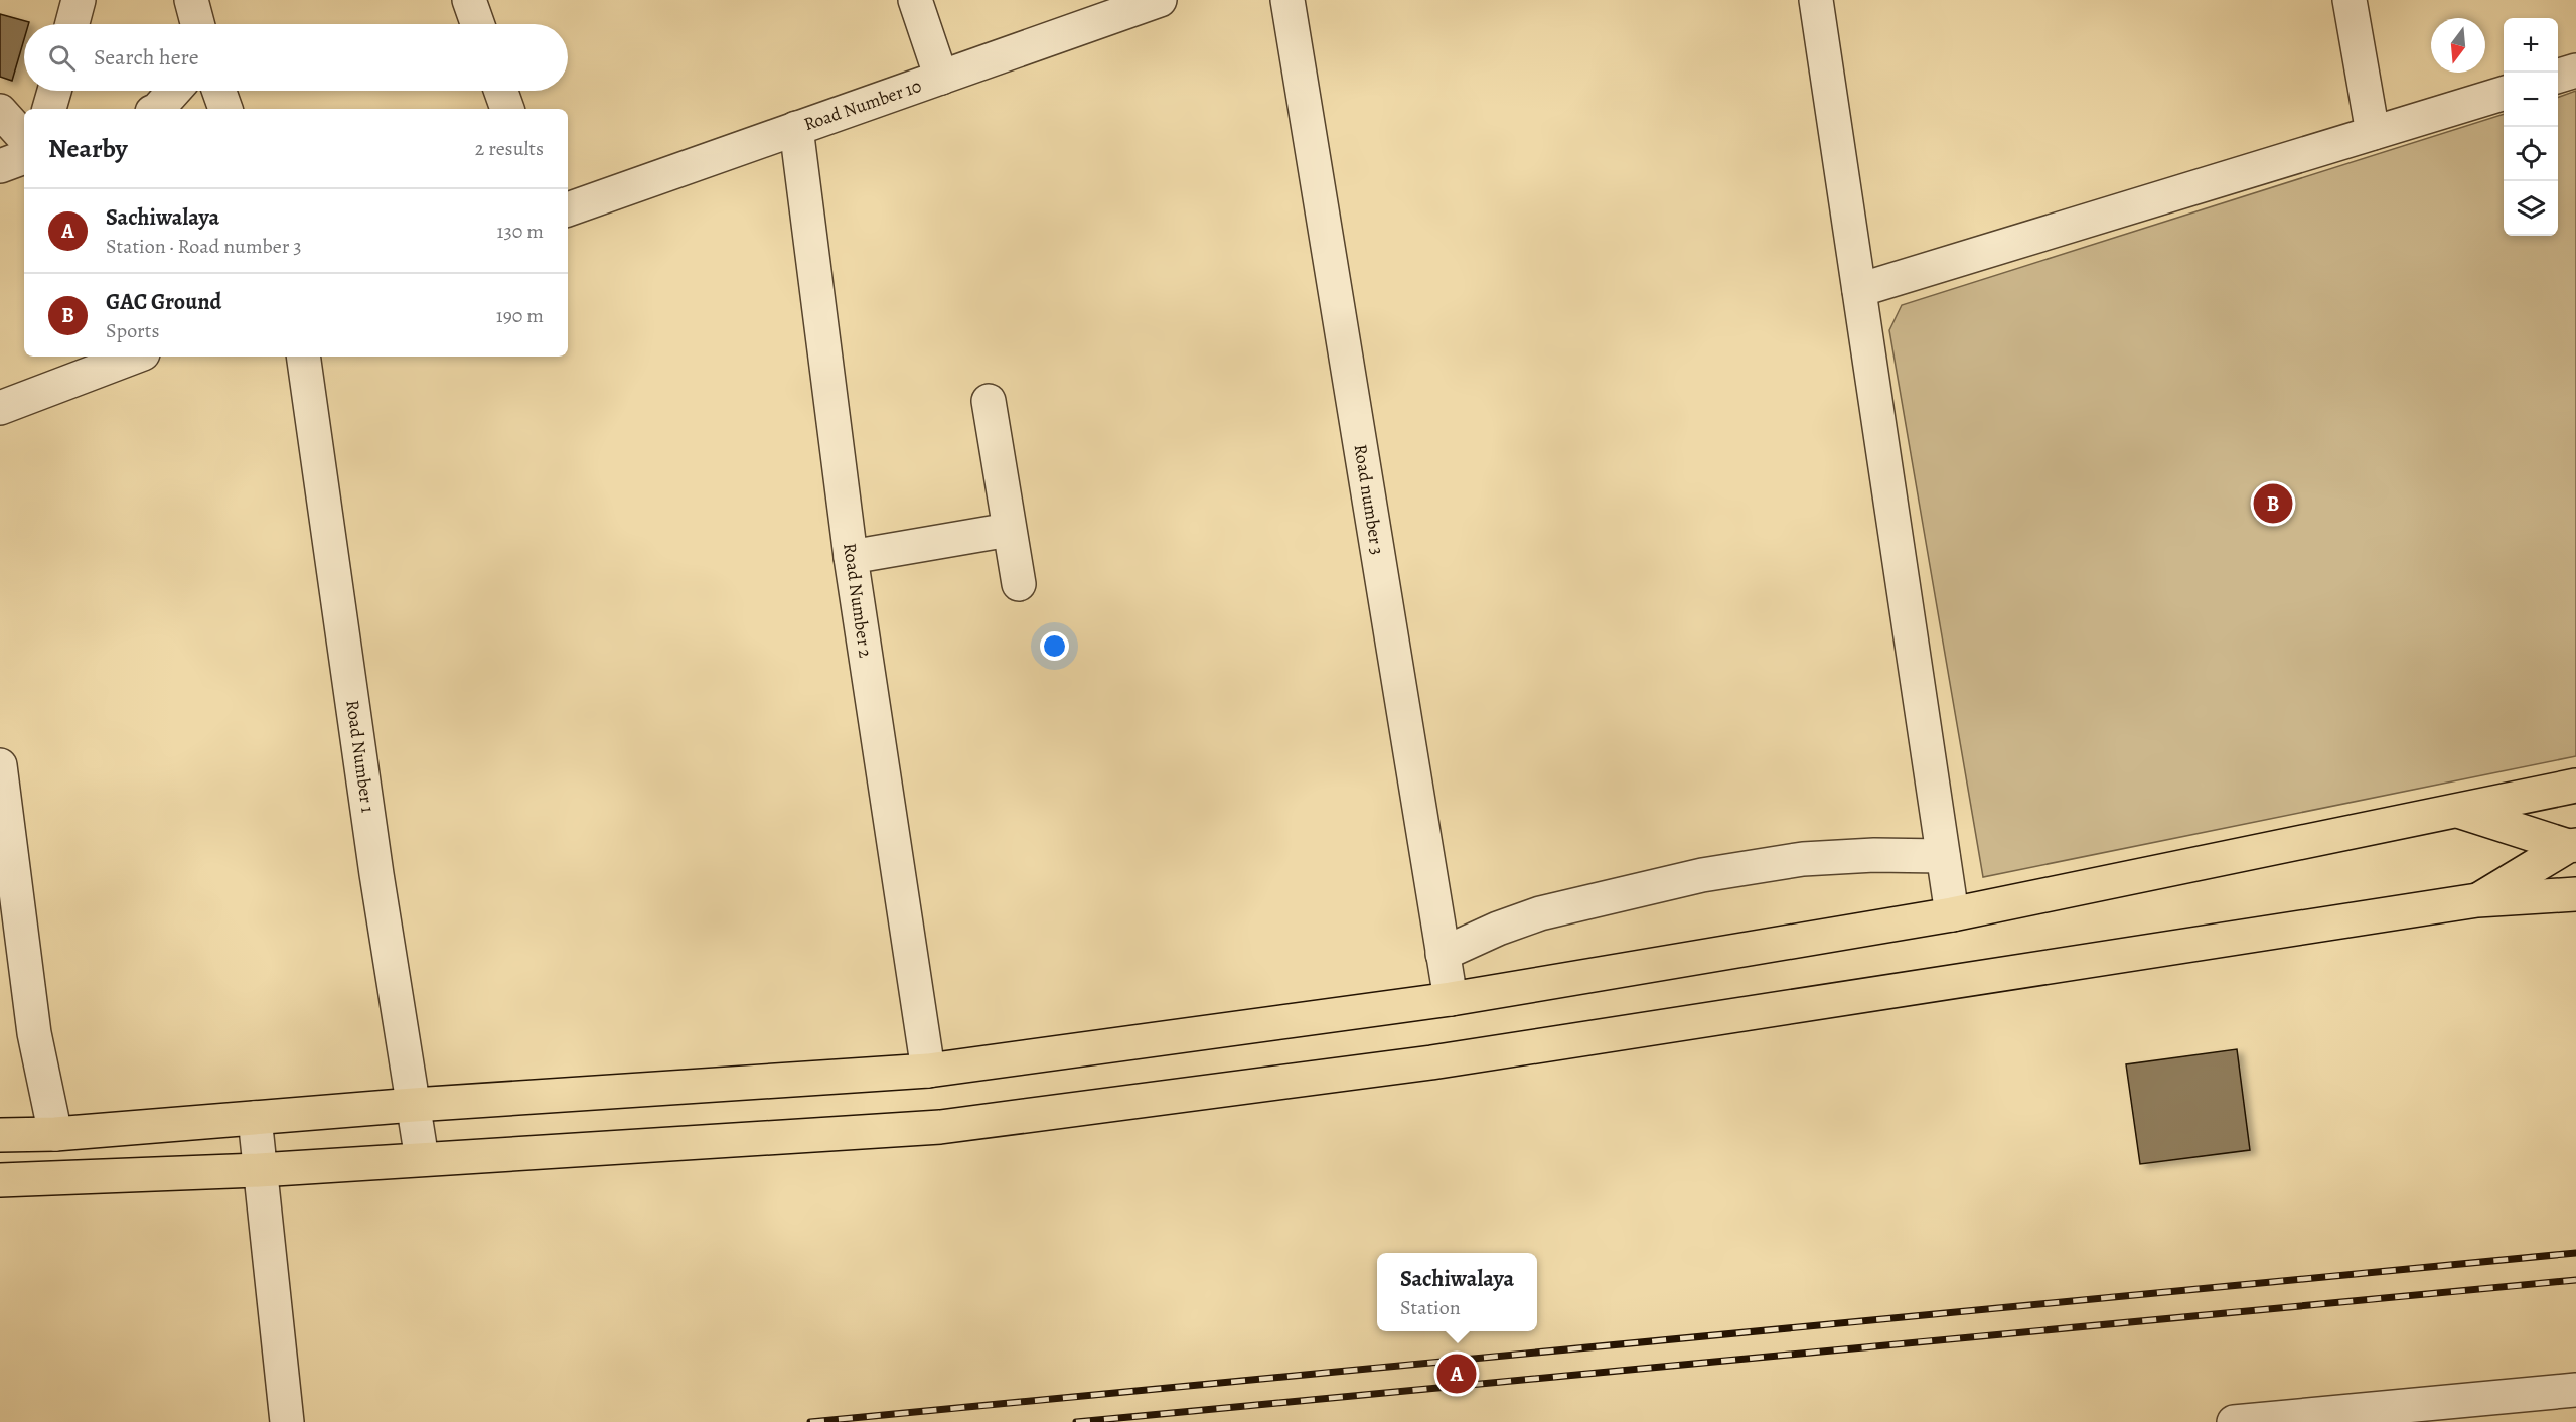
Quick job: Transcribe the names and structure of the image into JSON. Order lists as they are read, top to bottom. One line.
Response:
{"streets":{"street":["Road Number 10","Road number 3","Road Number 2","Road Number 1"]},"crossings":[["Road Number 10","Road Number 2"]],"north":"bottom","page":{"map_buttons":["+","−"],"search":"Search here","heading":["Nearby","2 results"],"list":[{"mark":"A","name":"Sachiwalaya","note":"Station · Road number 3","value":"130 m"},{"mark":"B","name":"GAC Ground","note":"Sports","value":"190 m"}],"pins":["B","A"],"popup":["Sachiwalaya","Station"]}}
